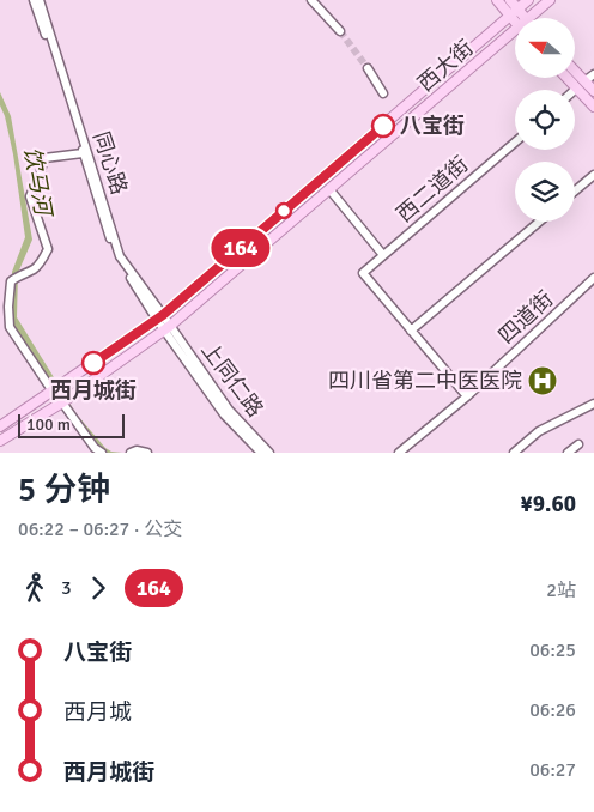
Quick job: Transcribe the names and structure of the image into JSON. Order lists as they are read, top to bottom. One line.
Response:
{"streets":{"main road":["西大街"],"street":["同心路","西二道街","四道街","上同仁路"]},"crossings":[["西大街","同心路"],["西大街","上同仁路"],["同心路","上同仁路"]],"water":["饮马河"],"places":{"other":["八宝街","西月城街"],"hospital":["四川省第二中医医院"]},"lines":["bus line 164"],"scale_bar":"100 m","north":"left","page":{"on_map":"164","scale":"100 m","heading":["5 分钟","06:22 – 06:27 · 公交","¥9.60"],"legs":["3","164","2站"],"list":[{"name":"八宝街","value":"06:25"},{"name":"西月城","value":"06:26"},{"name":"西月城街","value":"06:27"}]}}
